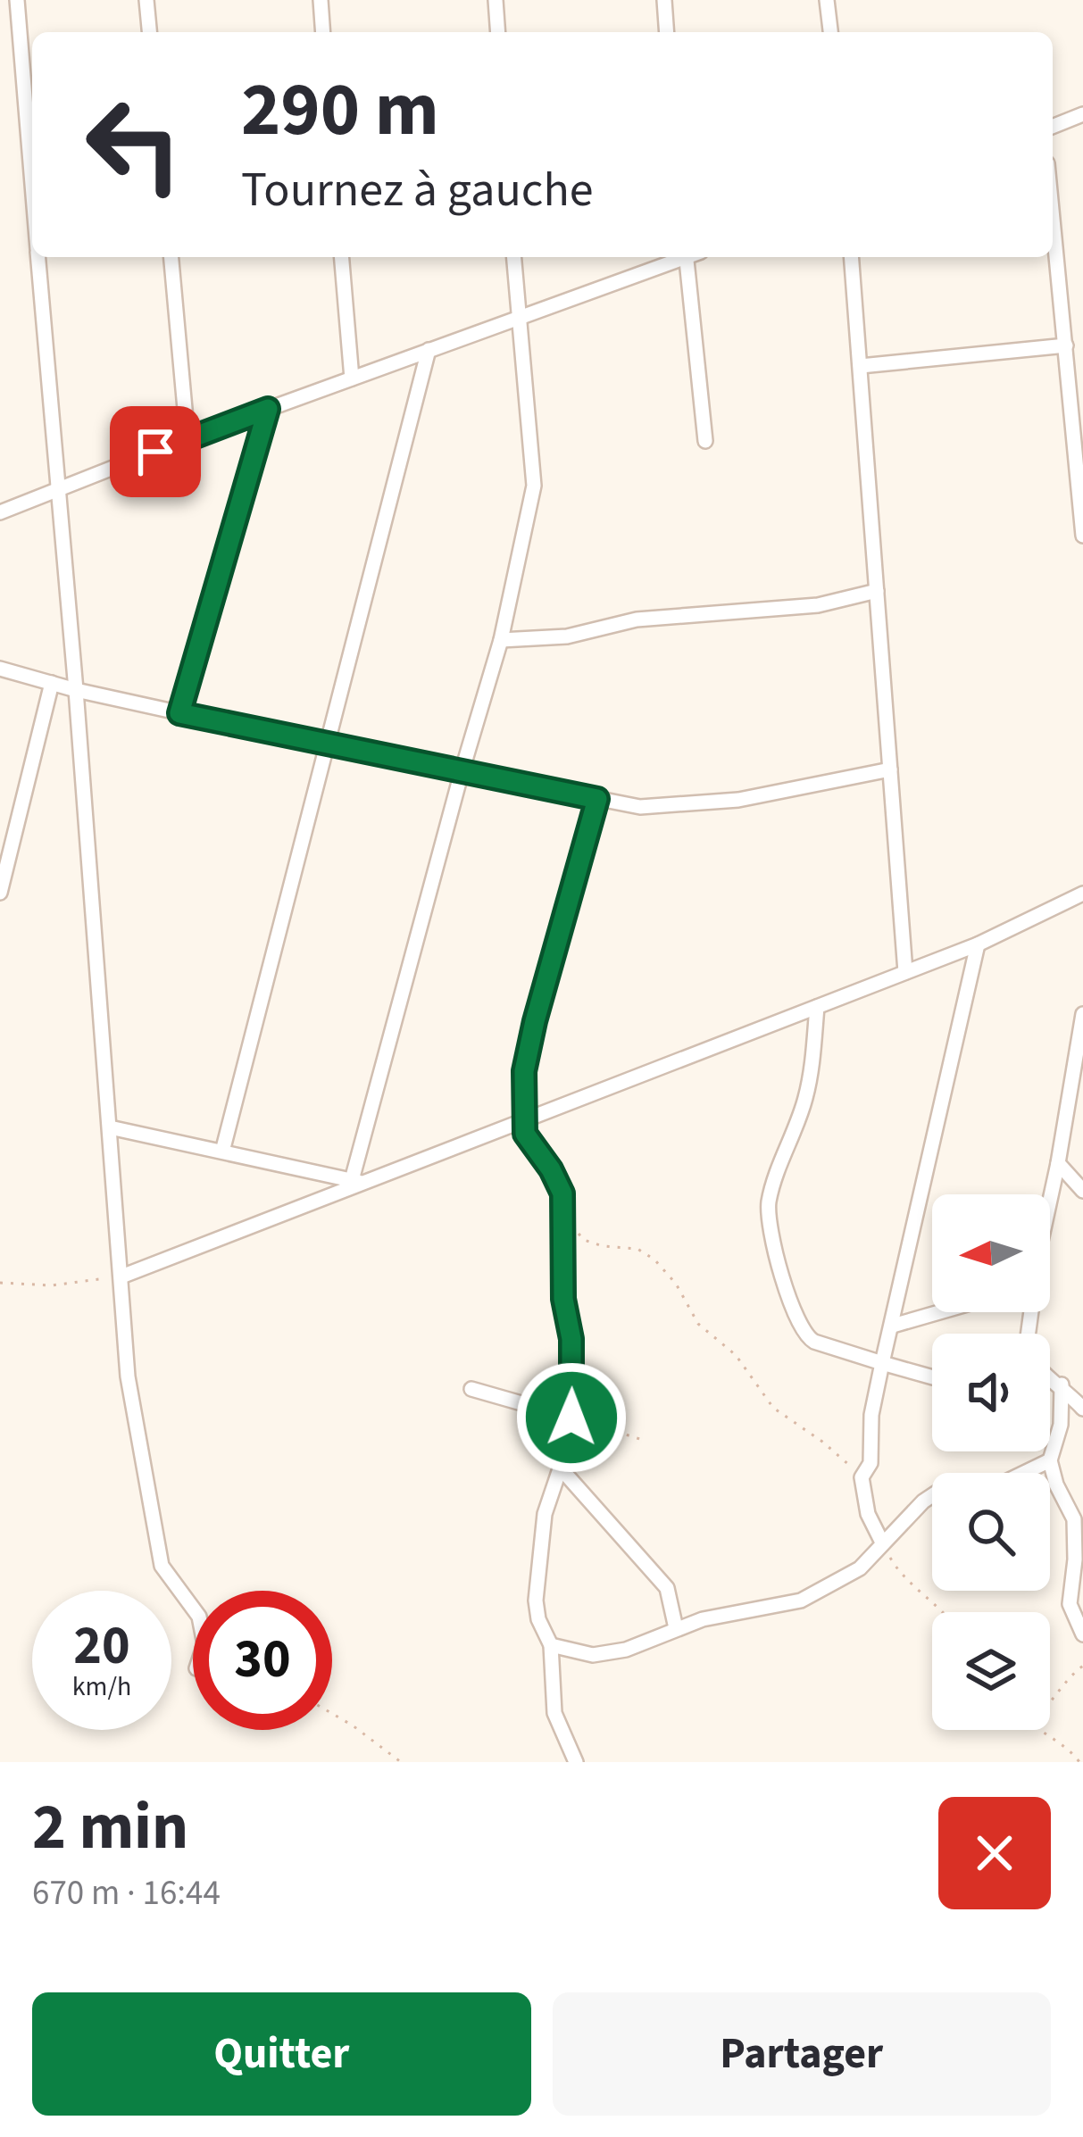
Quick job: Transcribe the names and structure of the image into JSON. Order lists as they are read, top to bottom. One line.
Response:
{"north":"left","page":{"turn":["290 m","Tournez à gauche"],"speed":"20 km/h","limit":"30","heading":["2 min","670 m · 16:44"],"buttons":["Quitter","Partager"]}}
